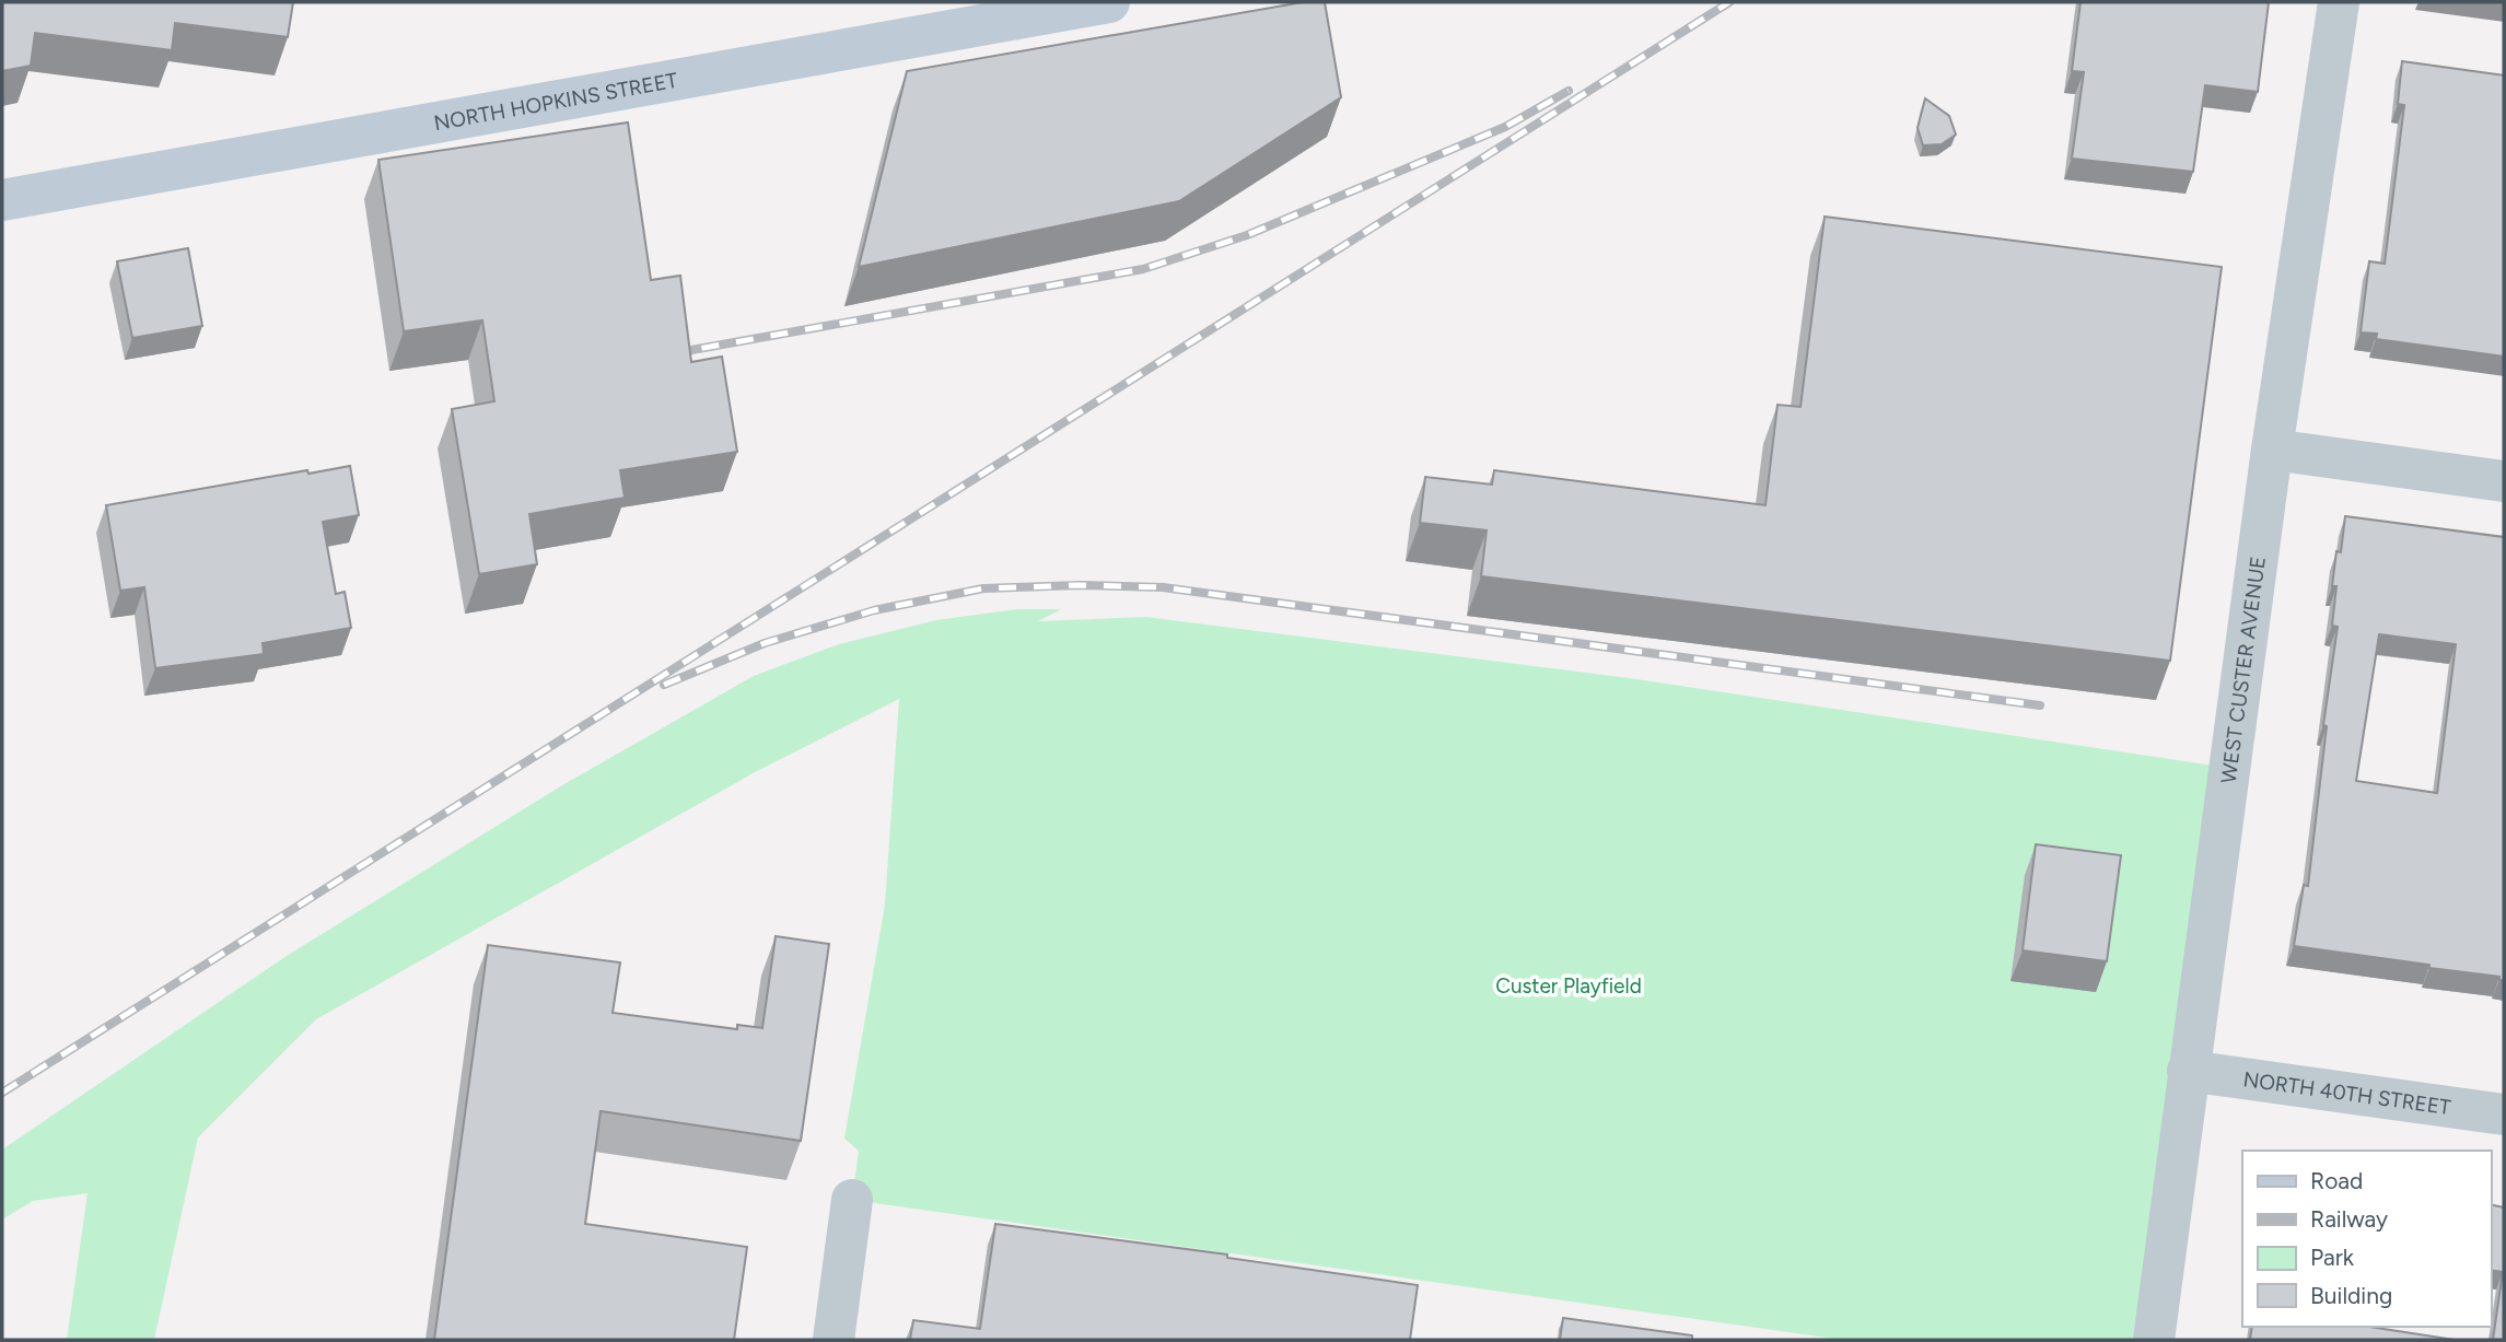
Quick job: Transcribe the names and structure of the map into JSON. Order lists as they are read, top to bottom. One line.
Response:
{"streets":{"main road":["NORTH HOPKINS STREET"],"street":["WEST CUSTER AVENUE","NORTH 40TH STREET"]},"crossings":[["WEST CUSTER AVENUE","NORTH 40TH STREET"]],"parks":["Custer Playfield"],"legend":["Road","Railway","Park","Building"]}
